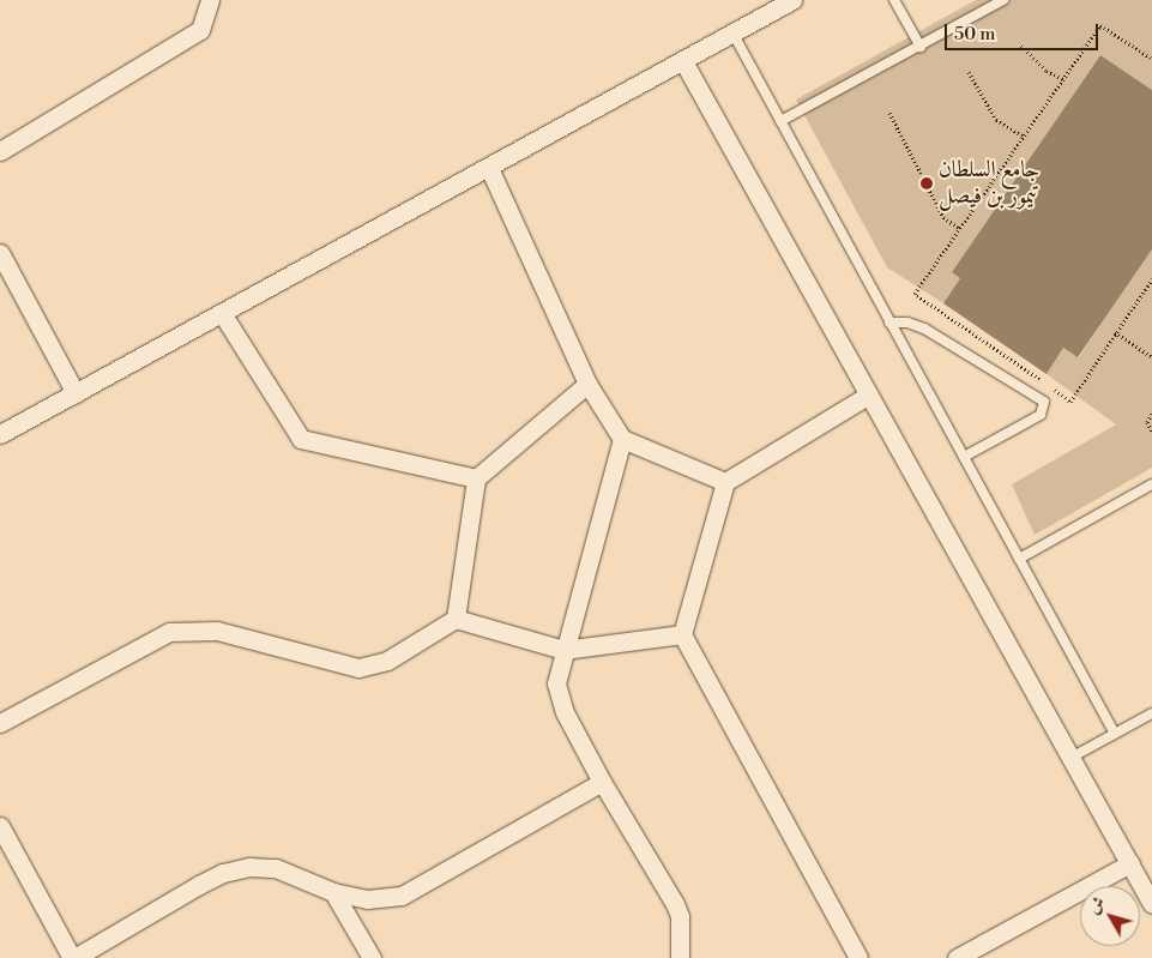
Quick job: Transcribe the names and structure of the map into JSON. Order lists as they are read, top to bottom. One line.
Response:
{"places":["جامع السلطان تيمور بن فيصل"],"scale_bar":"50 m","north":"top left"}
